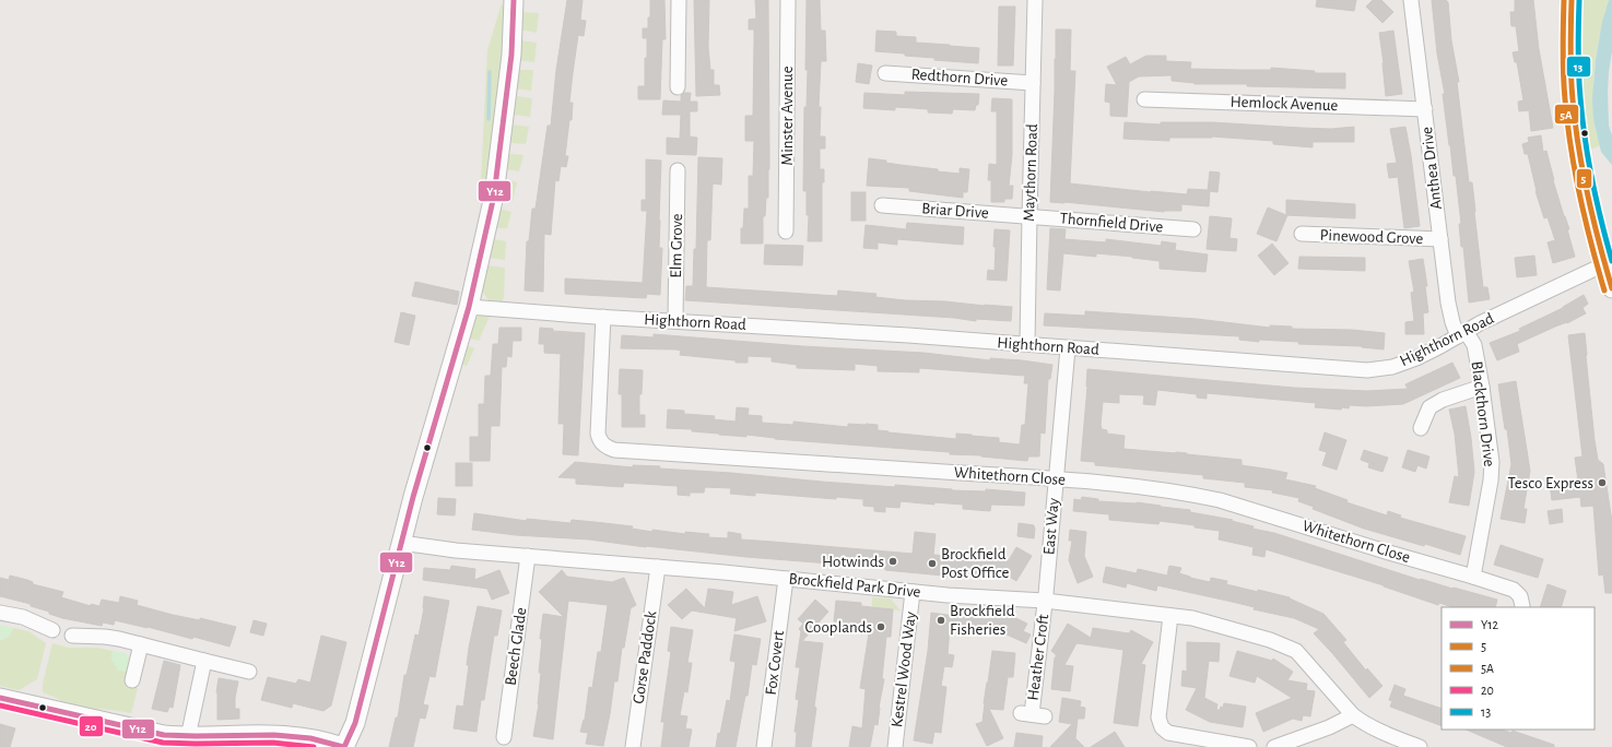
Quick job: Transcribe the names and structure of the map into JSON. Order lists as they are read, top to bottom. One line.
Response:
{"streets":{"street":["Redthorn Drive","Hemlock Avenue","Minster Avenue","Anthea Drive","Maythorn Road","Briar Drive","Thornfield Drive","Pinewood Grove","Elm Grove","Highthorn Road","Blackthorn Drive","Whitethorn Close","East Way","Brockfield Park Drive","Beech Glade","Gorse Paddock","Heather Croft","Fox Covert","Kestrel Wood Way"]},"crossings":[["Redthorn Drive","Maythorn Road"],["Hemlock Avenue","Anthea Drive"],["Anthea Drive","Pinewood Grove"],["Anthea Drive","Highthorn Road"],["Anthea Drive","Blackthorn Drive"],["Maythorn Road","Briar Drive"],["Maythorn Road","Thornfield Drive"],["Maythorn Road","Highthorn Road"],["Briar Drive","Thornfield Drive"],["Elm Grove","Highthorn Road"],["Highthorn Road","Blackthorn Drive"],["Highthorn Road","Whitethorn Close"],["Highthorn Road","East Way"],["Blackthorn Drive","Whitethorn Close"],["Whitethorn Close","East Way"],["East Way","Brockfield Park Drive"],["East Way","Heather Croft"],["Brockfield Park Drive","Beech Glade"],["Brockfield Park Drive","Gorse Paddock"],["Brockfield Park Drive","Heather Croft"],["Brockfield Park Drive","Fox Covert"],["Brockfield Park Drive","Kestrel Wood Way"]],"places":["Tesco Express","Hotwinds","Brockfield Post Office","Brockfield Fisheries","Cooplands"],"lines":["transit line Y12","transit line 5","transit line 5A","transit line 13","transit line 20"],"legend":["Y12","5","5A","20","13"]}
